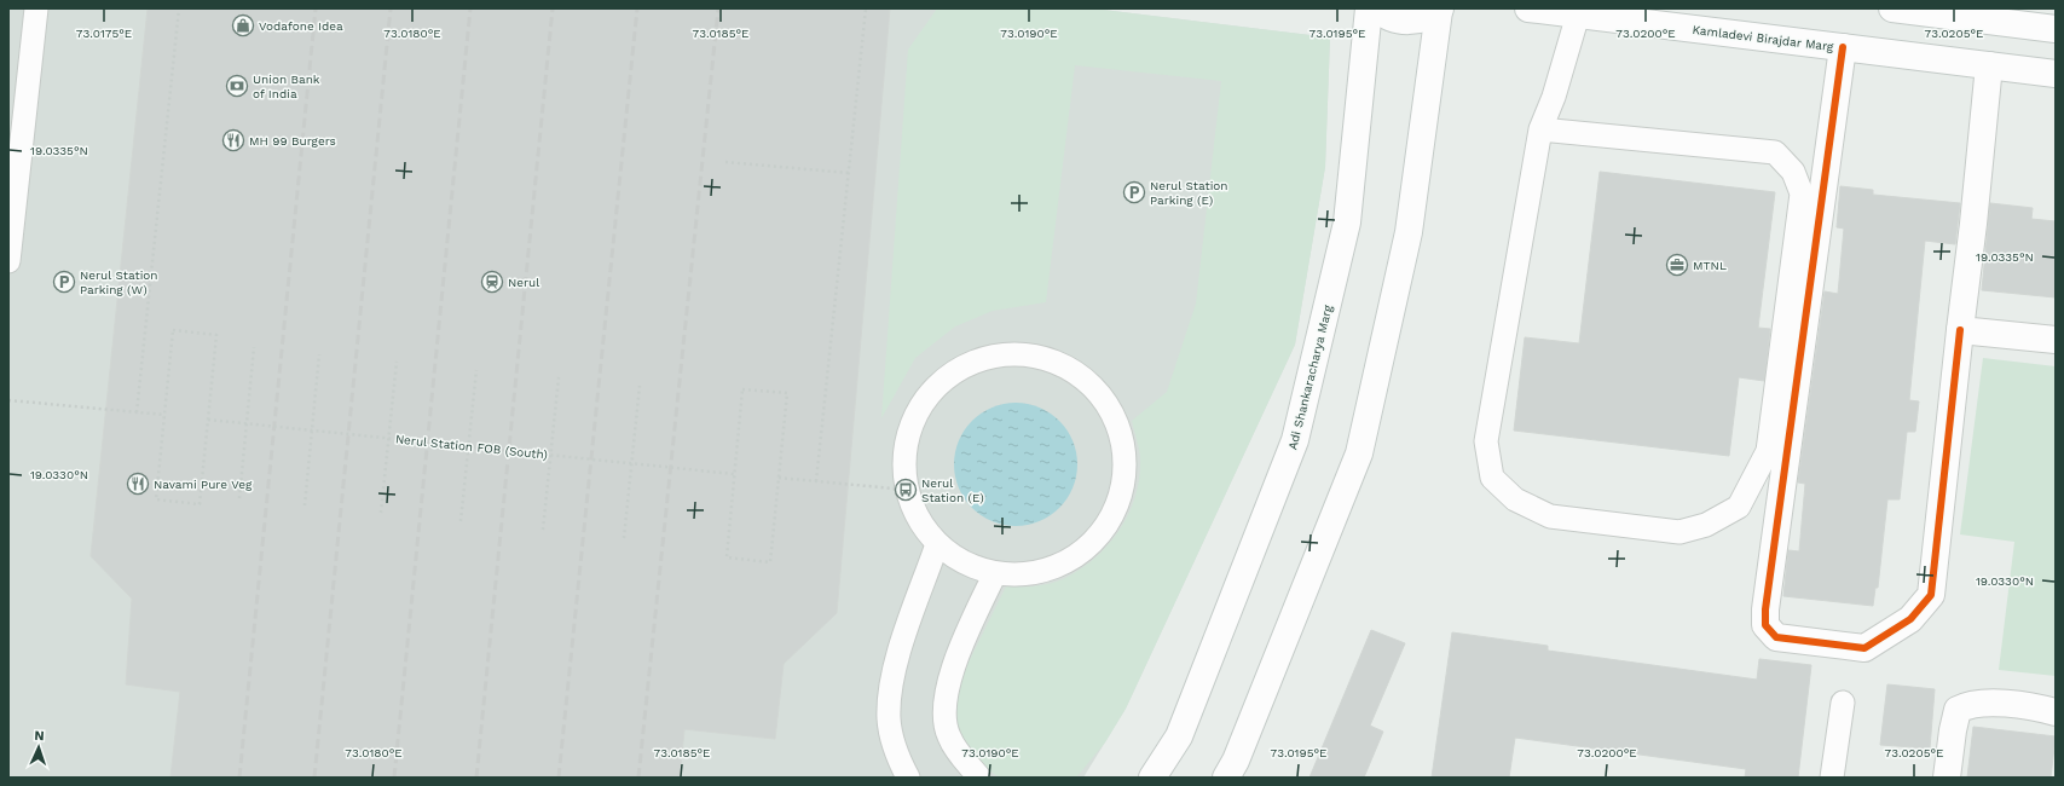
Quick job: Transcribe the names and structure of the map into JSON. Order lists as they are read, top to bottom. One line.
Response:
{"streets":{"street":["Kamladevi Birajdar Marg","Adi Shankaracharya Marg"],"path":["Nerul Station FOB (South)"]},"places":{"shop":["Vodafone Idea"],"bank":["Union Bank of India"],"restaurant":["MH 99 Burgers","Navami Pure Veg"],"parking":["Nerul Station Parking (E)","Nerul Station Parking (W)"],"office":["MTNL"],"station":["Nerul"],"bus stop":["Nerul Station (E)"]},"north":"top","coordinates":["73.0175°E","73.0180°E","73.0185°E","73.0190°E","73.0195°E","73.0200°E","73.0205°E","19.0335°N","19.0330°N"]}
